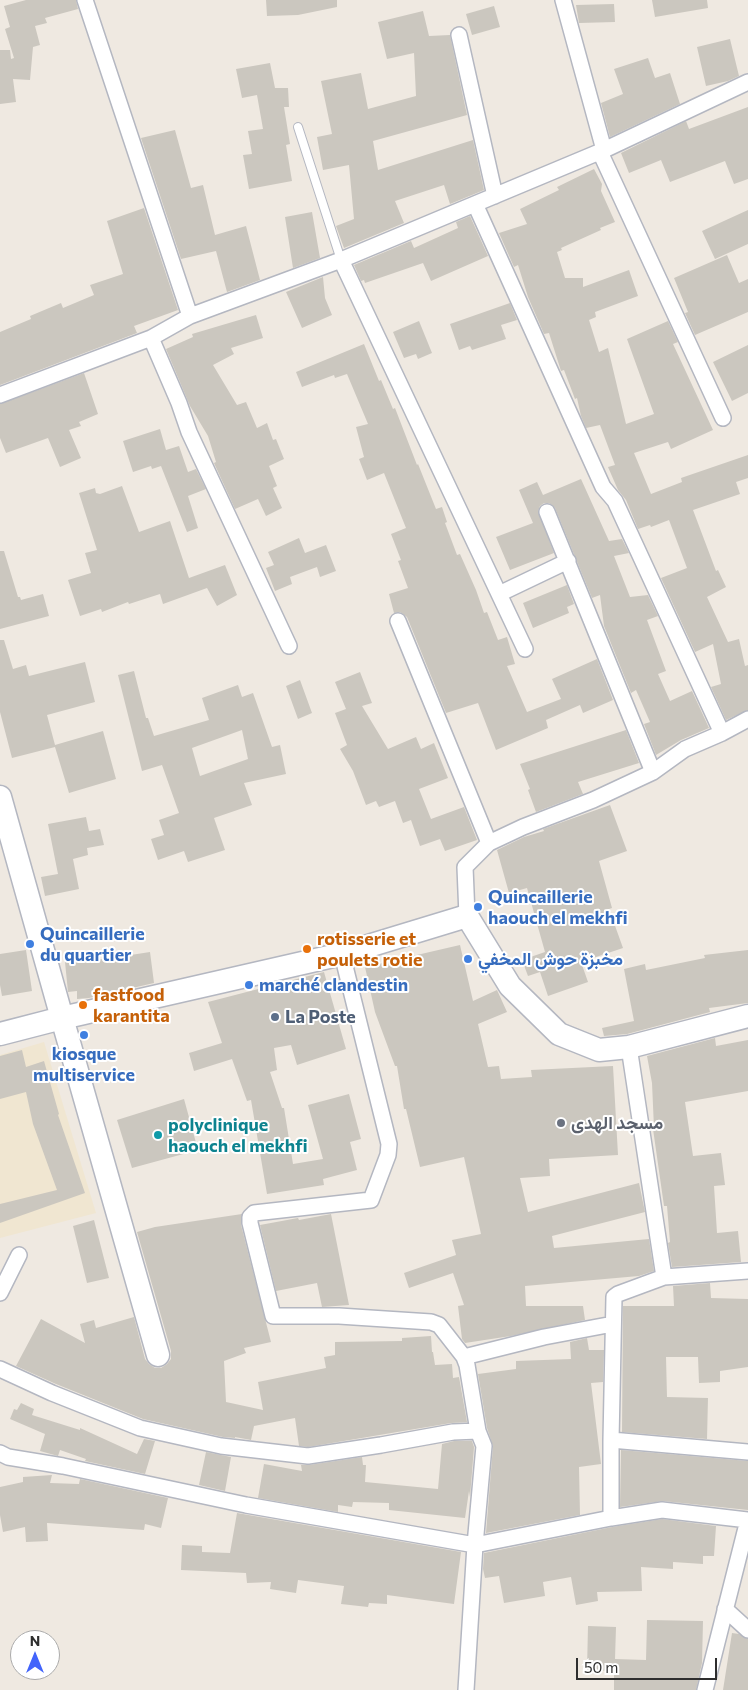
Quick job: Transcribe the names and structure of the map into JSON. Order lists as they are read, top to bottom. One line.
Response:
{"places":["Quincaillerie haouch el mekhfi","Quincaillerie du quartier","rotisserie et poulets rotie","مخبزة حوش المخفي","marché clandestin","fastfood karantita","La Poste","kiosque multiservice","مسجد الهدى","polyclinique haouch el mekhfi"],"scale_bar":"50 m","north":"top"}
